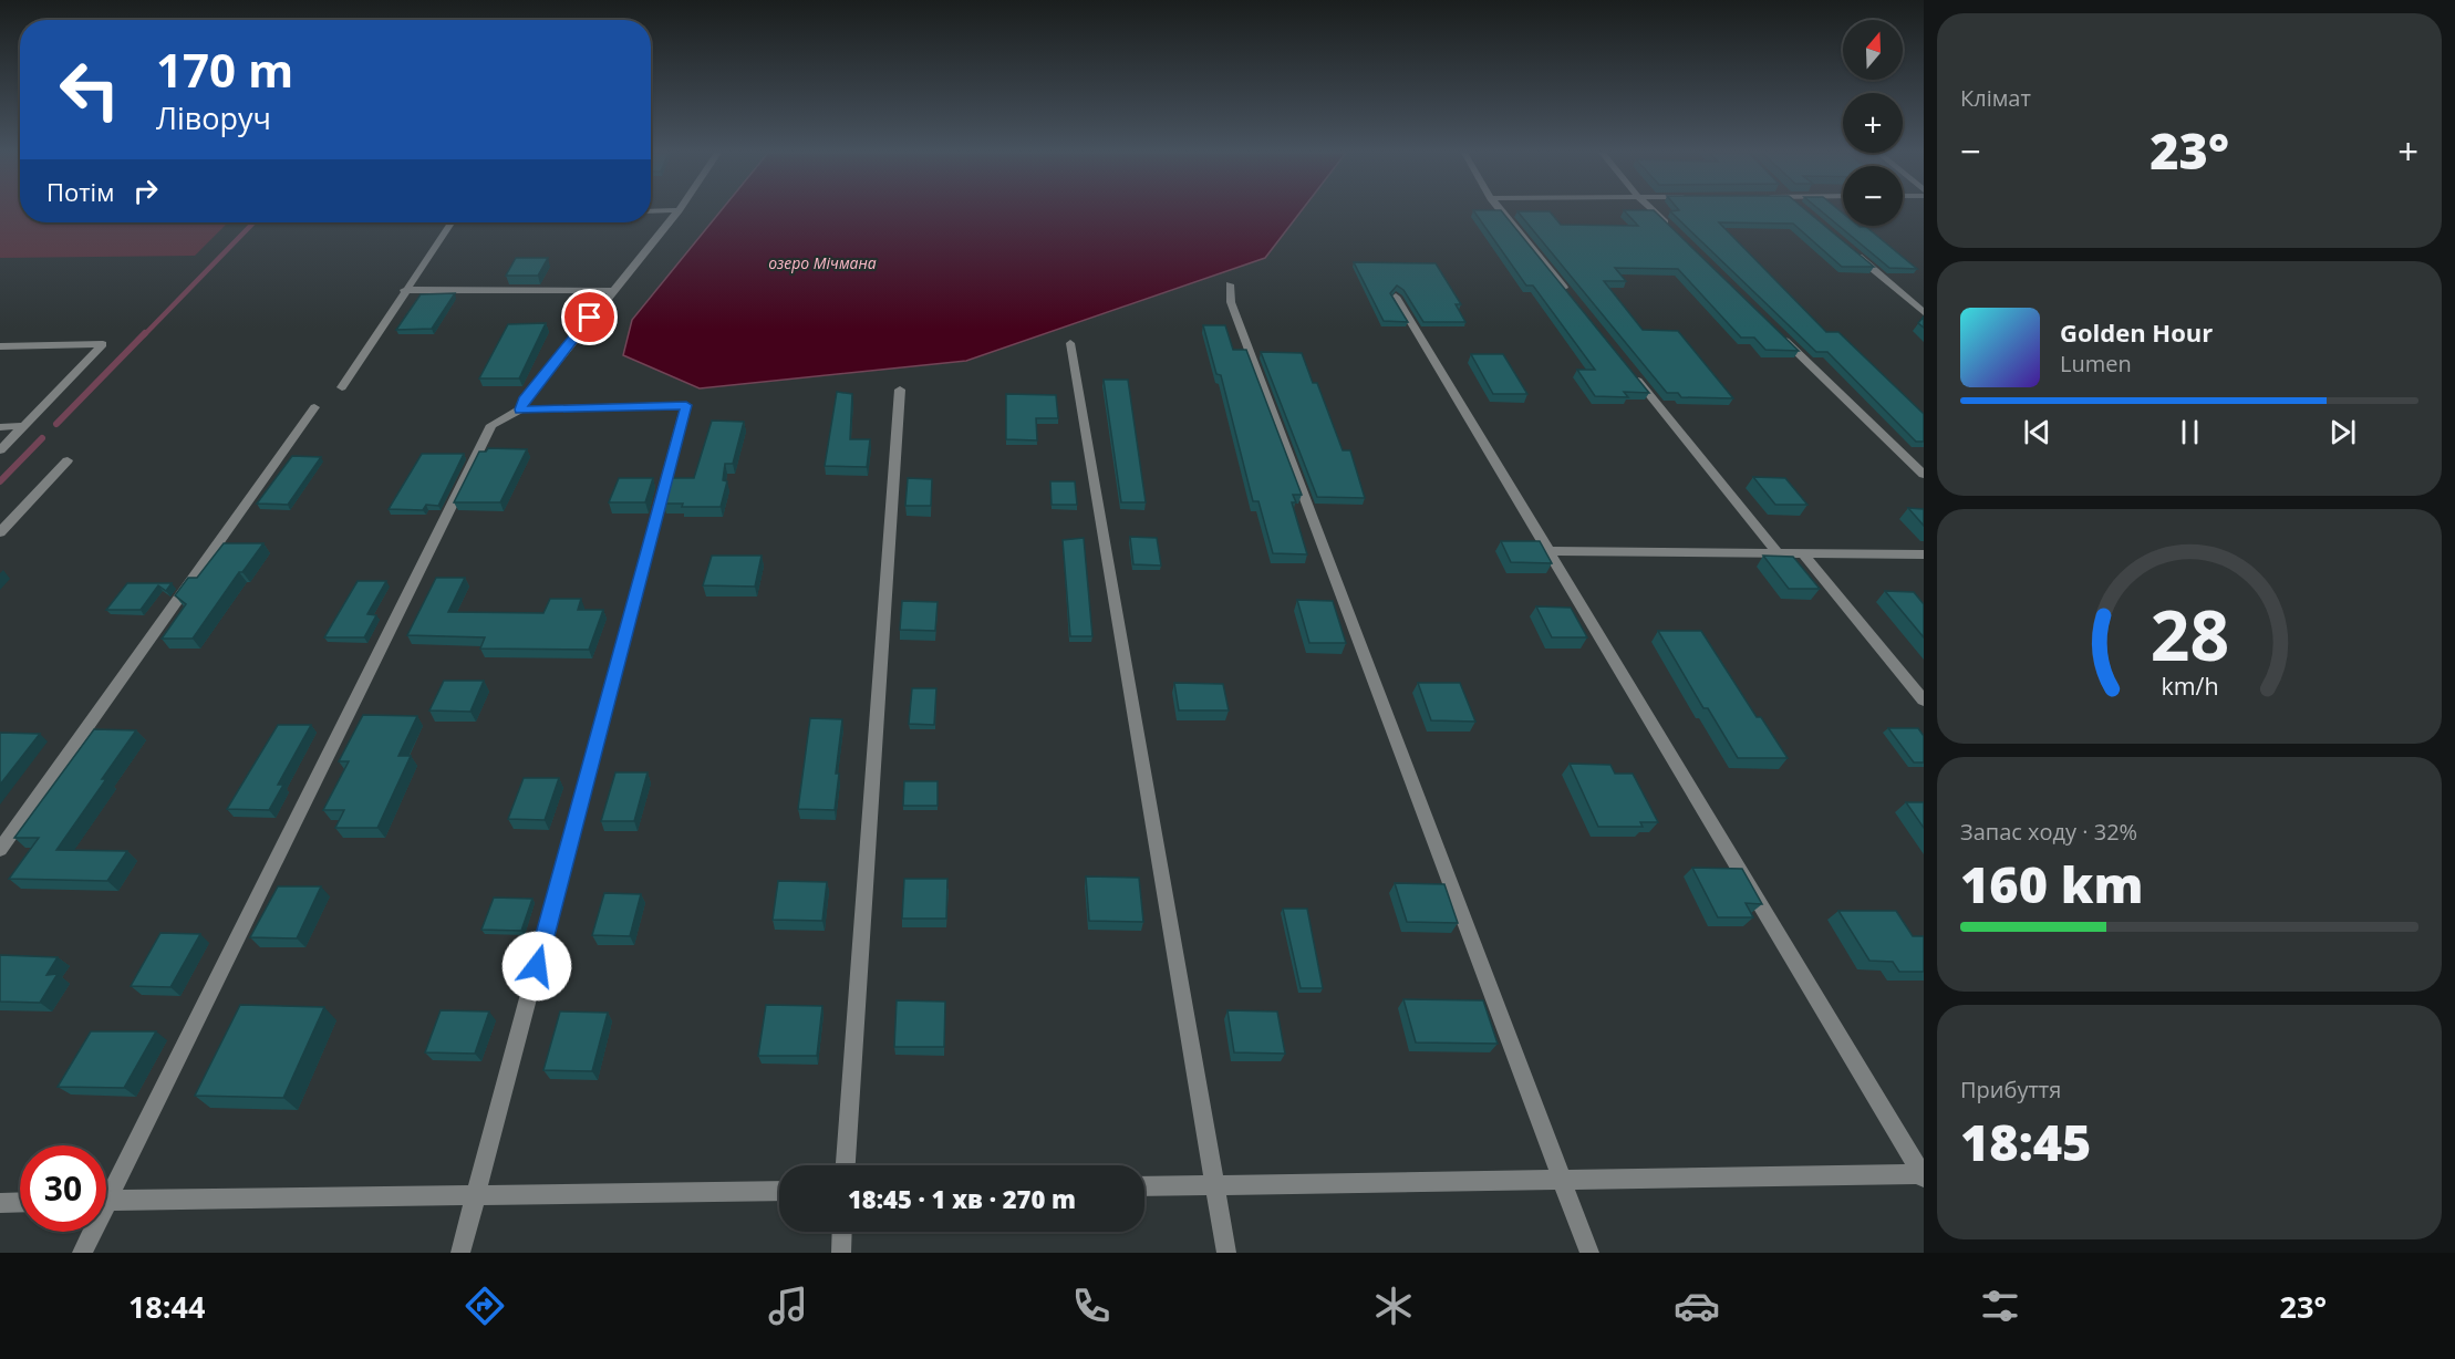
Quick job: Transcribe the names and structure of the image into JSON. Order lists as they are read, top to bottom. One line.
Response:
{"water":["озеро Мічмана"],"north":"top","page":{"tile":["Клімат",["Запас ходу · 32%","160 km"],["Прибуття","18:45"]],"map_buttons":["+","−"],"turn":["170 m","Ліворуч"],"heat":["−","23°","+"],"then":"Потім","song":["Golden Hour","Lumen"],"limit":"30","trip":"18:45 · 1 хв · 270 m","tabs":["18:44","23°"],"gauge":["28","km/h"]}}
